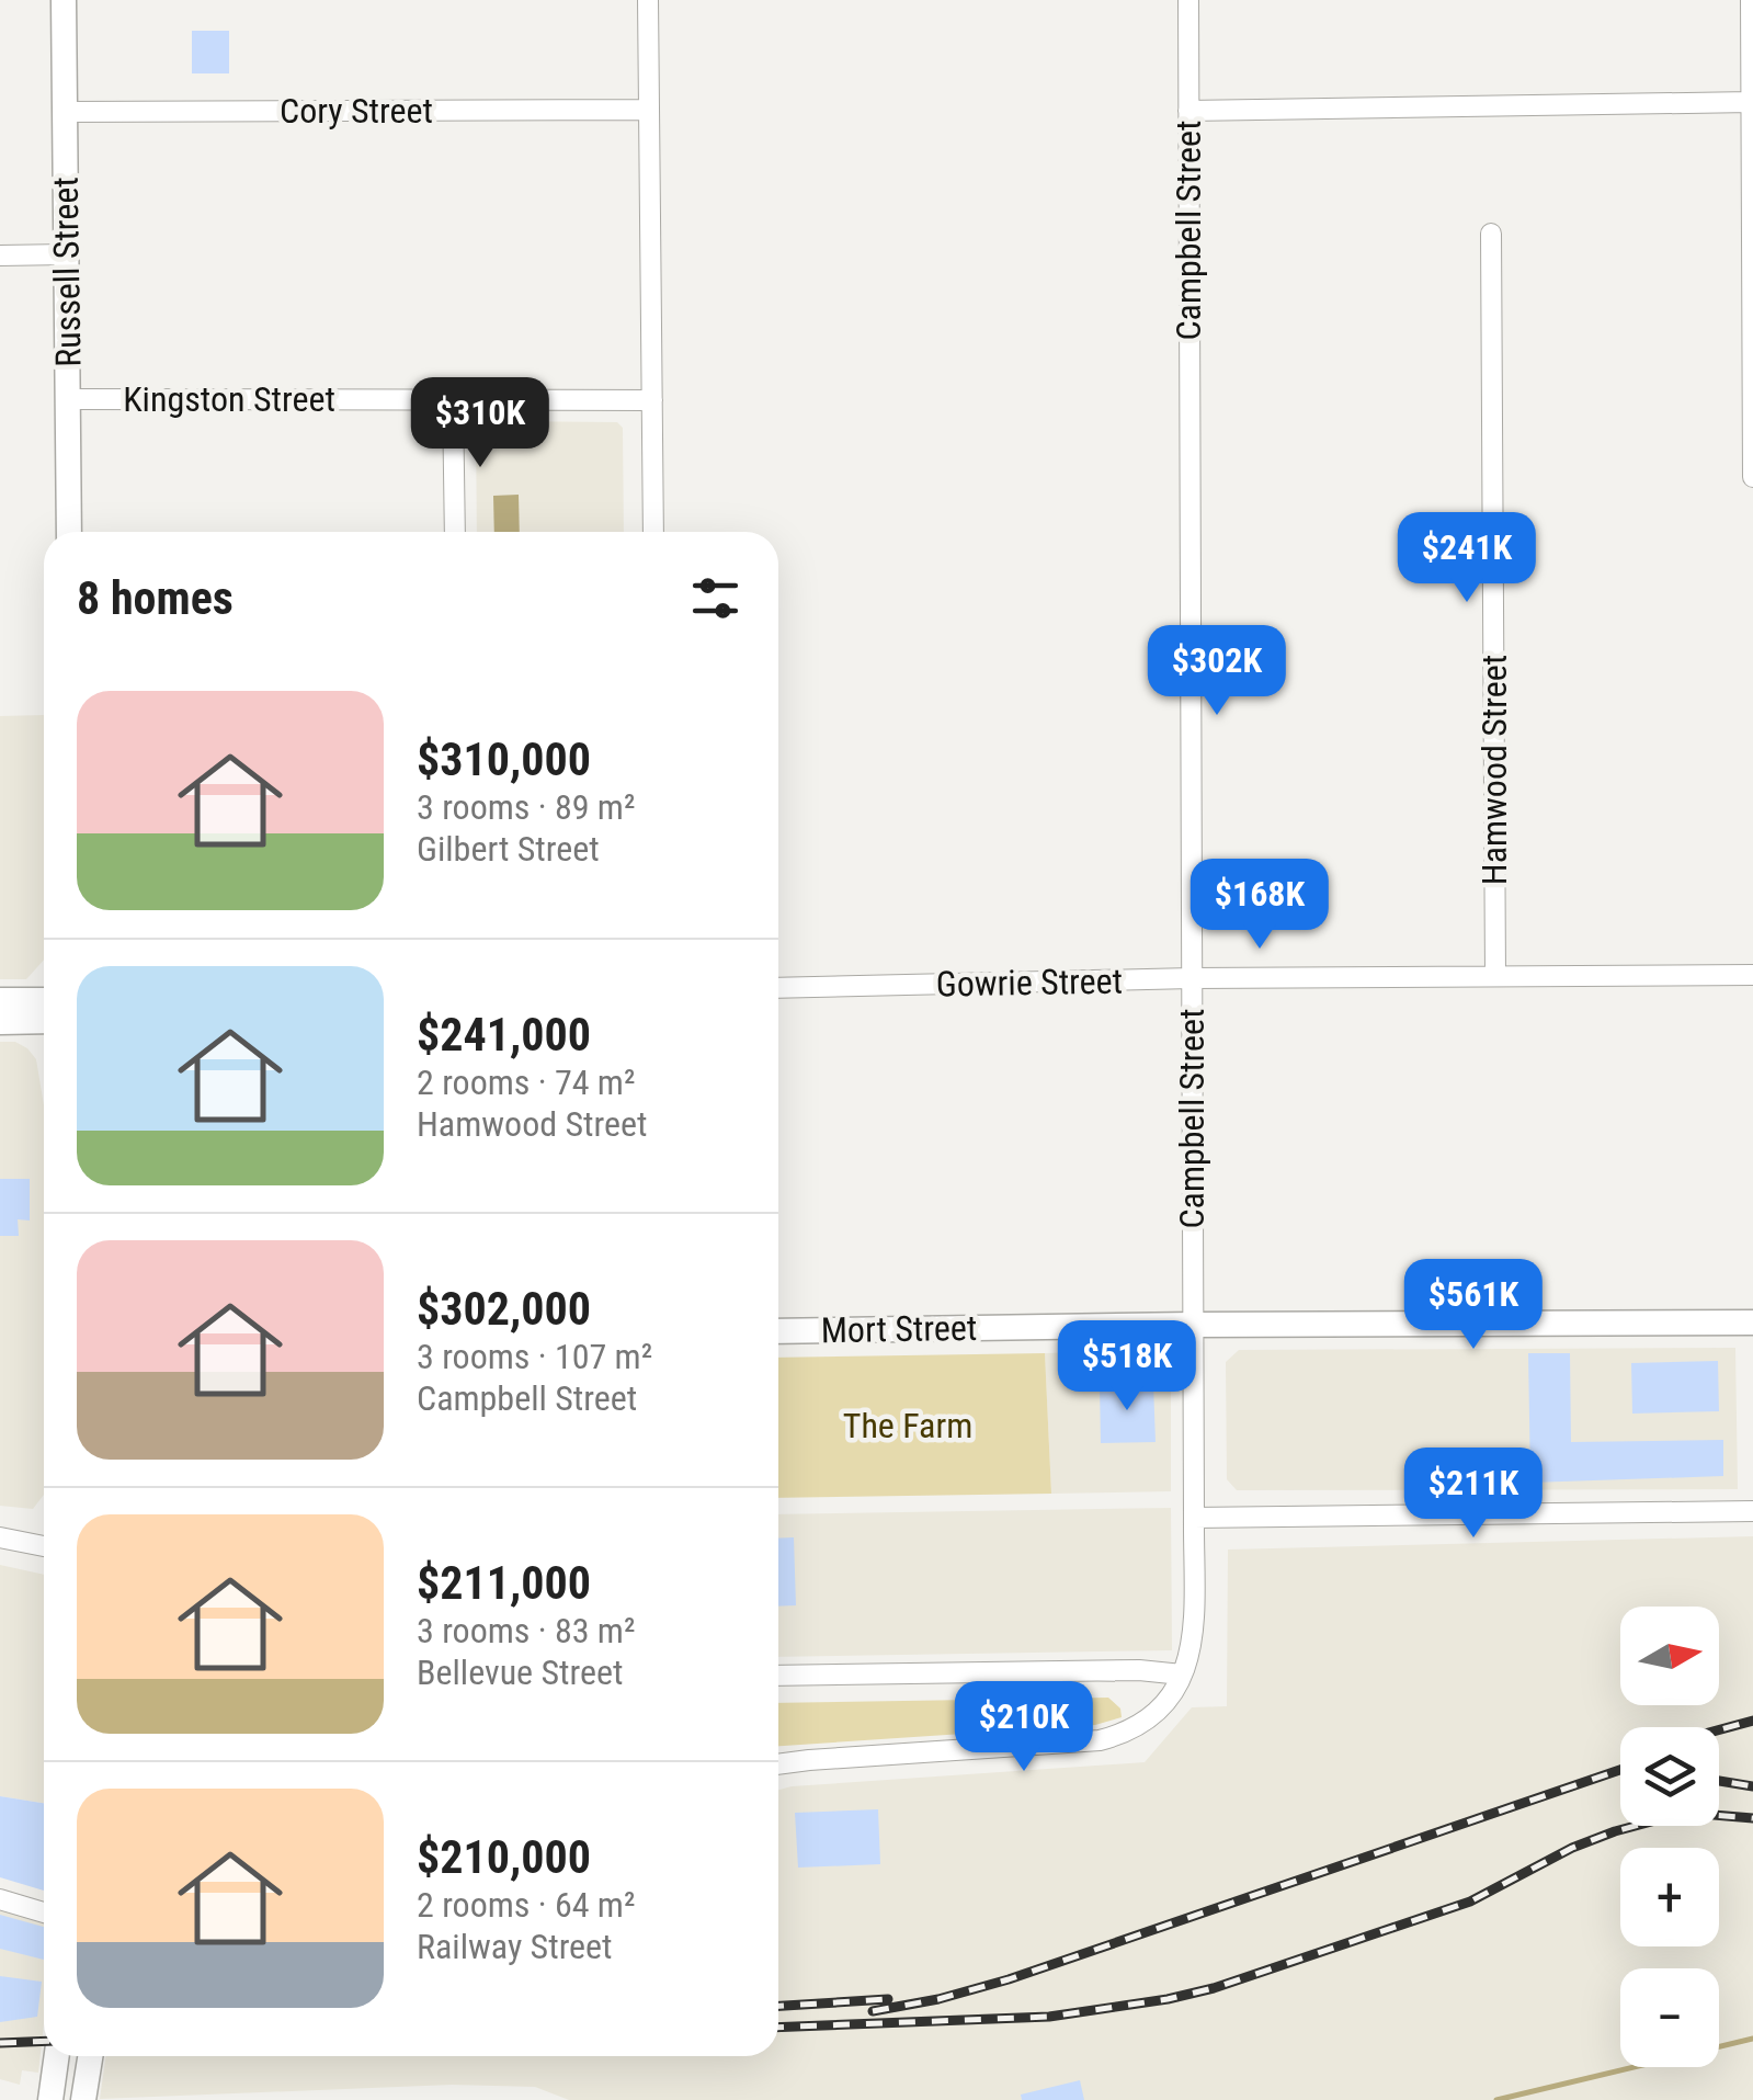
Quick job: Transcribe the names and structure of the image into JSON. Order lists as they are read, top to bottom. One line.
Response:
{"streets":{"street":["Cory Street","Campbell Street","Russell Street","Kingston Street","Hamwood Street","Gowrie Street","Mort Street"]},"crossings":[["Cory Street","Russell Street"],["Campbell Street","Gowrie Street"],["Campbell Street","Mort Street"],["Russell Street","Kingston Street"],["Hamwood Street","Gowrie Street"]],"parks":["The Farm"],"north":"right","page":{"price":["$310K","$241K","$302K","$168K","$561K","$518K","$211K","$210K"],"heading":"8 homes","list":[{"name":"$310,000","note":"3 rooms · 89 m² · Gilbert Street"},{"name":"$241,000","note":"2 rooms · 74 m² · Hamwood Street"},{"name":"$302,000","note":"3 rooms · 107 m² · Campbell Street"},{"name":"$211,000","note":"3 rooms · 83 m² · Bellevue Street"},{"name":"$210,000","note":"2 rooms · 64 m² · Railway Street"}],"map_buttons":["+","−"]}}
